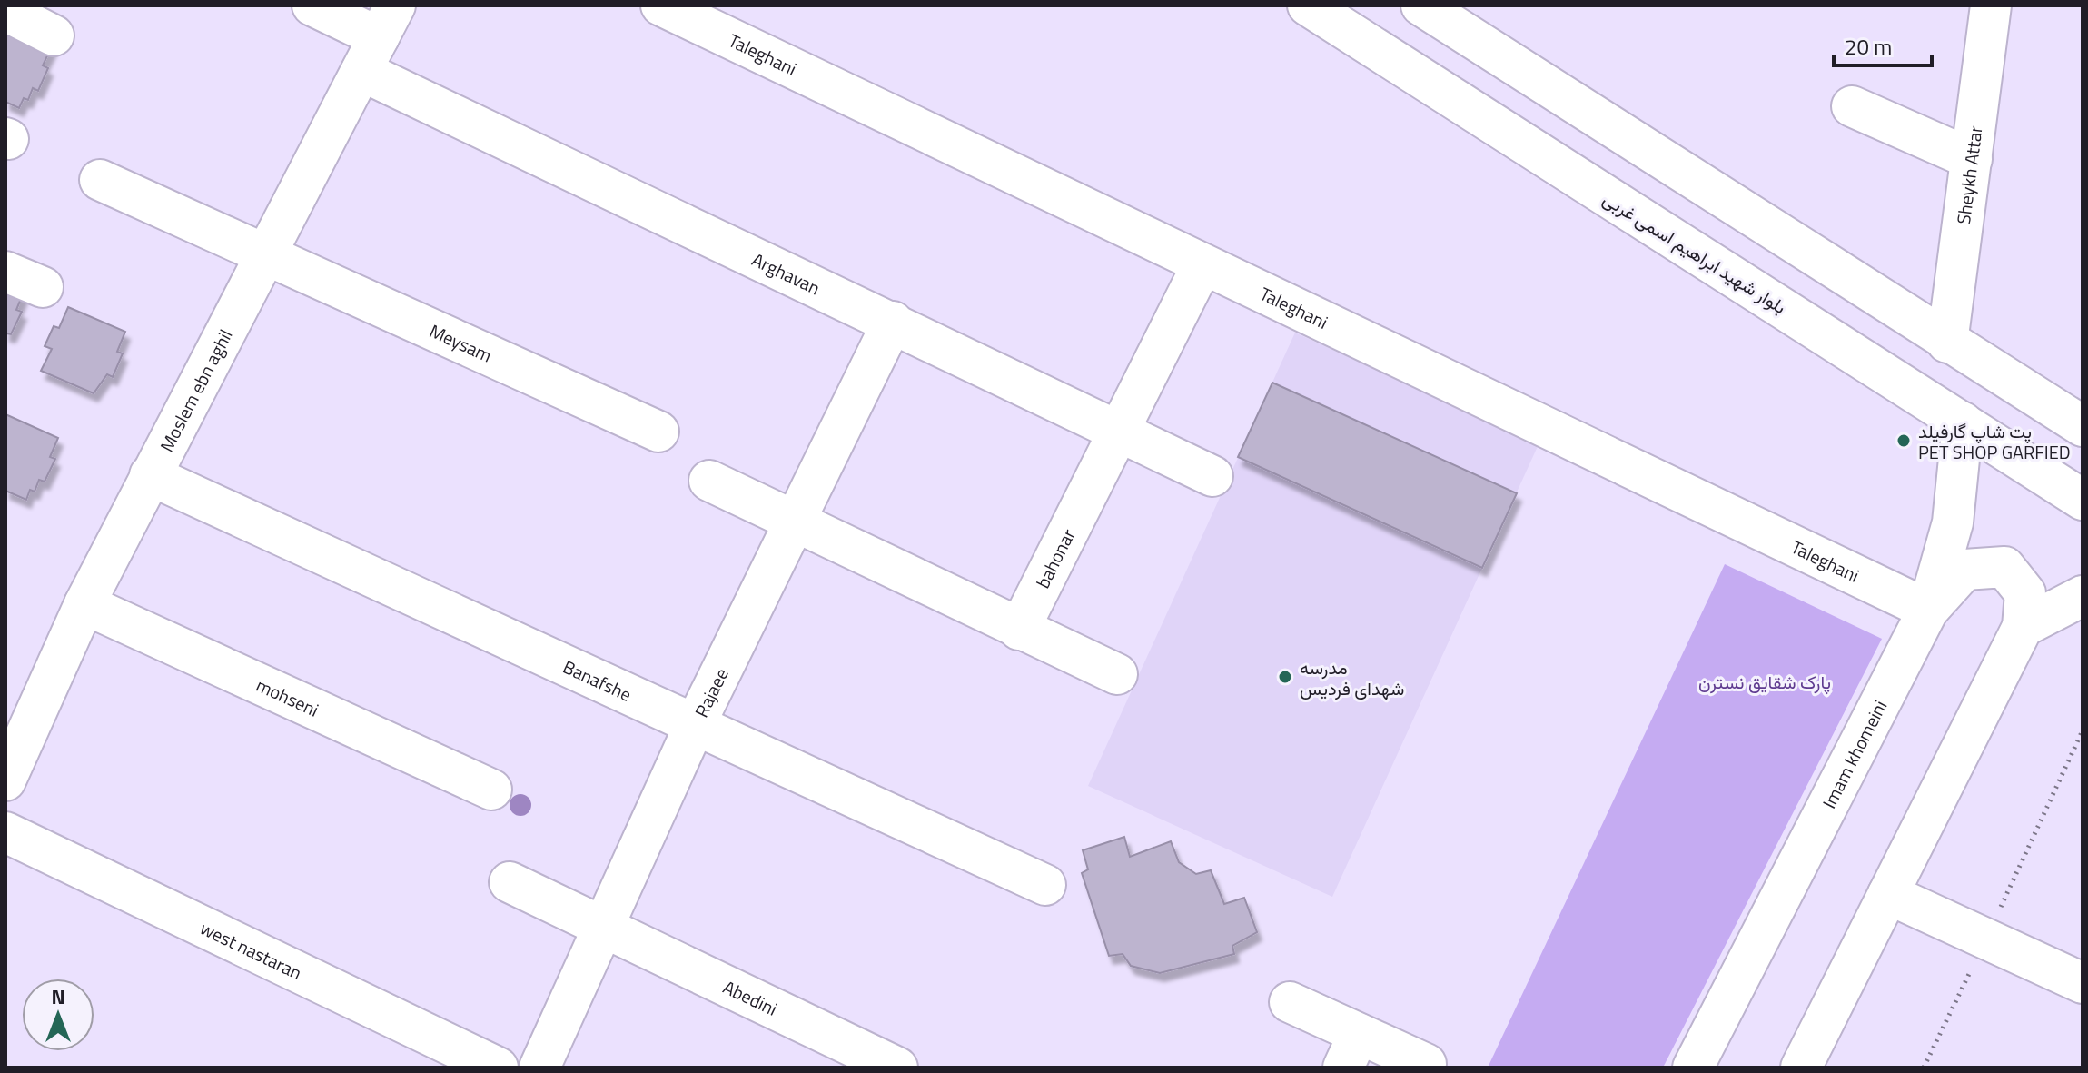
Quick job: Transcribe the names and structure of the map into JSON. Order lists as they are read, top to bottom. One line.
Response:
{"streets":{"street":["Taleghani","Sheykh Attar","بلوار شهید ابراهیم اسمی غربی","Arghavan","Meysam","Moslem ebn aghil","bahonar","Banafshe","Rajaee","mohseni","Imam khomeini","west nastaran","Abedini"]},"crossings":[["Taleghani","bahonar"],["Taleghani","Imam khomeini"],["بلوار شهید ابراهیم اسمی غربی","Imam khomeini"],["Arghavan","Moslem ebn aghil"],["Arghavan","bahonar"],["Arghavan","Rajaee"],["Meysam","Moslem ebn aghil"],["Moslem ebn aghil","Banafshe"],["Moslem ebn aghil","mohseni"],["Banafshe","Rajaee"],["Rajaee","Abedini"]],"parks":["پارک شقایق نسترن"],"places":["پت شاپ گارفیلد PET SHOP GARFIED","مدرسه شهدای فردیس"],"scale_bar":"20 m","north":"top"}
